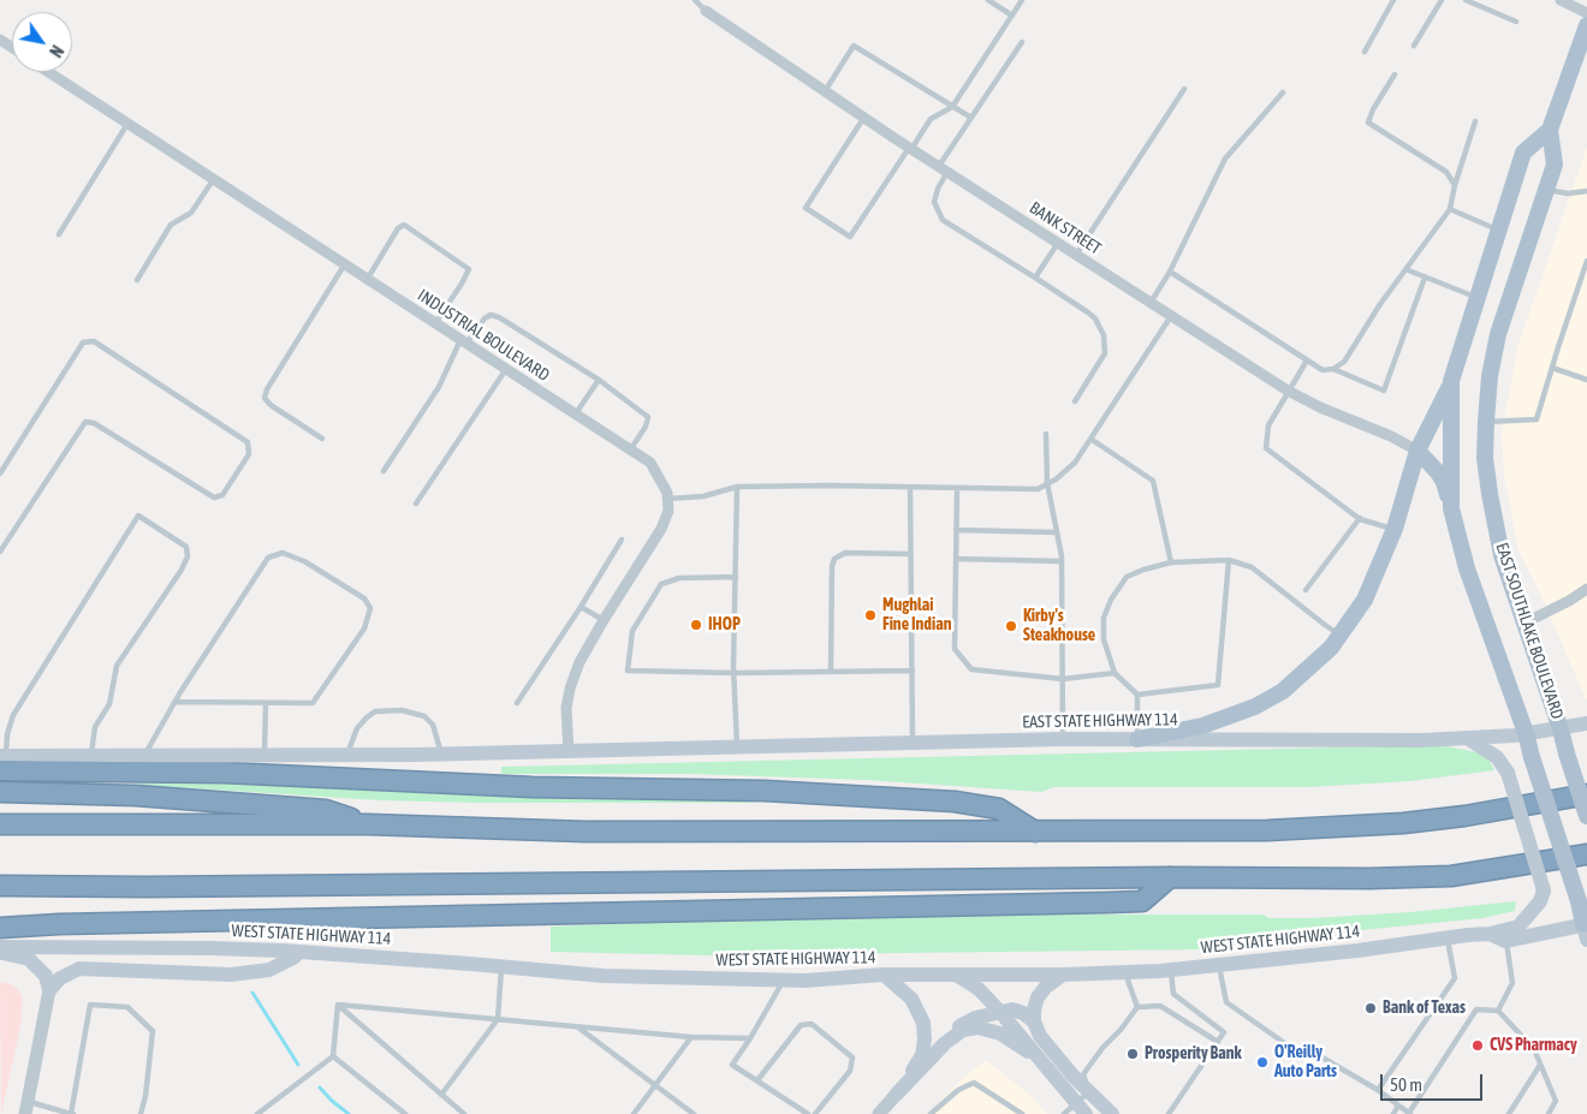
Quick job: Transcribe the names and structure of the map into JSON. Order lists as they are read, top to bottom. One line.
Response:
{"streets":{"main road":["EAST SOUTHLAKE BOULEVARD","EAST STATE HIGHWAY 114","WEST STATE HIGHWAY 114"],"street":["BANK STREET","INDUSTRIAL BOULEVARD"]},"crossings":[["EAST SOUTHLAKE BOULEVARD","EAST STATE HIGHWAY 114"],["EAST STATE HIGHWAY 114","WEST STATE HIGHWAY 114"]],"places":["Mughlai Fine Indian","IHOP","Kirby's Steakhouse","Bank of Texas","CVS Pharmacy","Prosperity Bank","O'Reilly Auto Parts"],"scale_bar":"50 m","north":"bottom right"}
